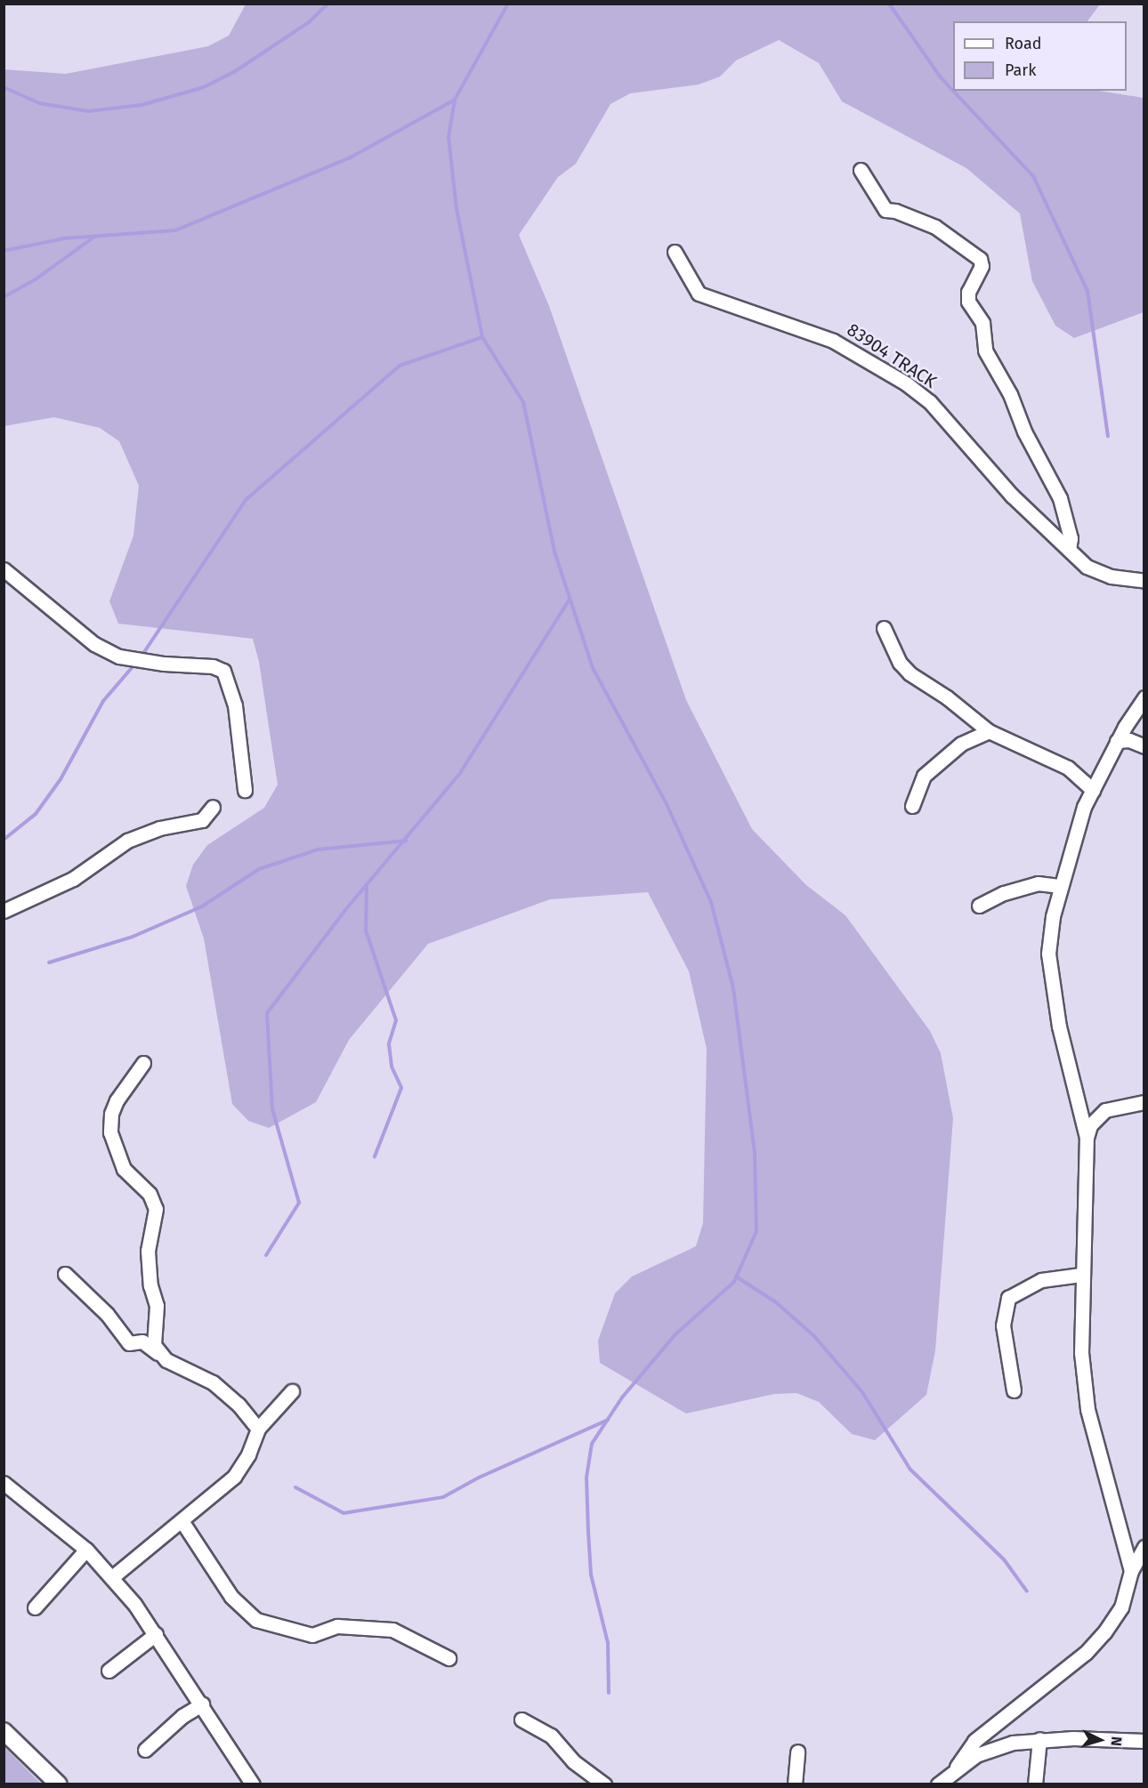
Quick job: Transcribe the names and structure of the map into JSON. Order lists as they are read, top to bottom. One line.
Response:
{"streets":{"street":["83904 TRACK"]},"legend":["Road","Park"],"north":"right"}
